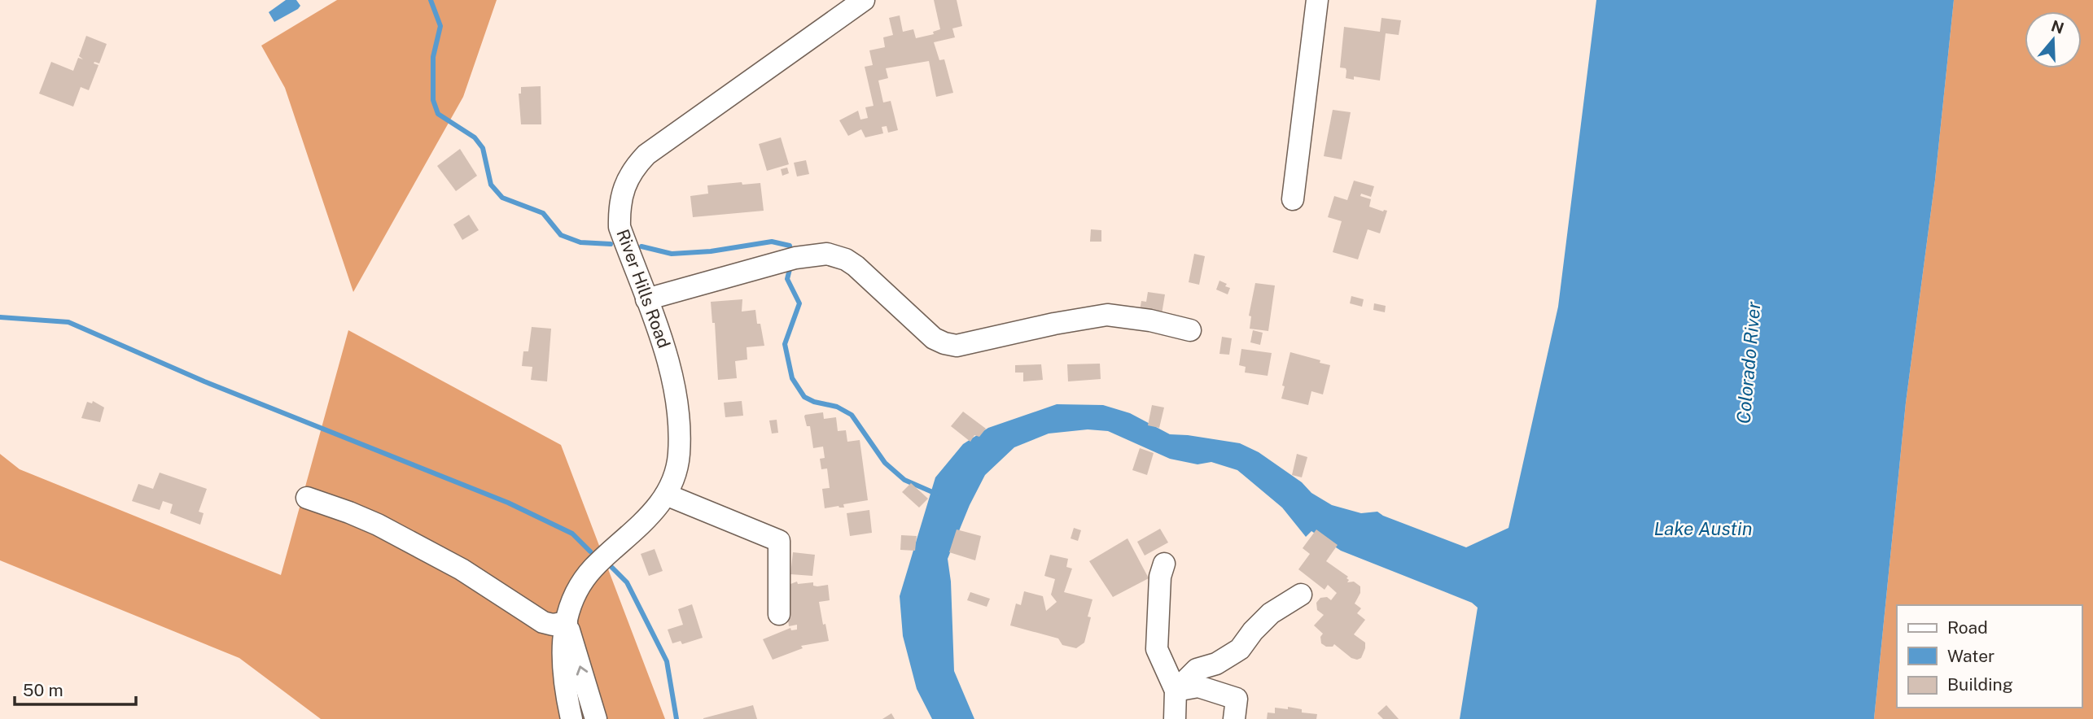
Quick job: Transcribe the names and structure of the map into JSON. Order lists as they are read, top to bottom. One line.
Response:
{"streets":{"street":["River Hills Road"]},"water":["Colorado River","Lake Austin"],"legend":["Road","Water","Building"],"scale_bar":"50 m","north":"top"}
